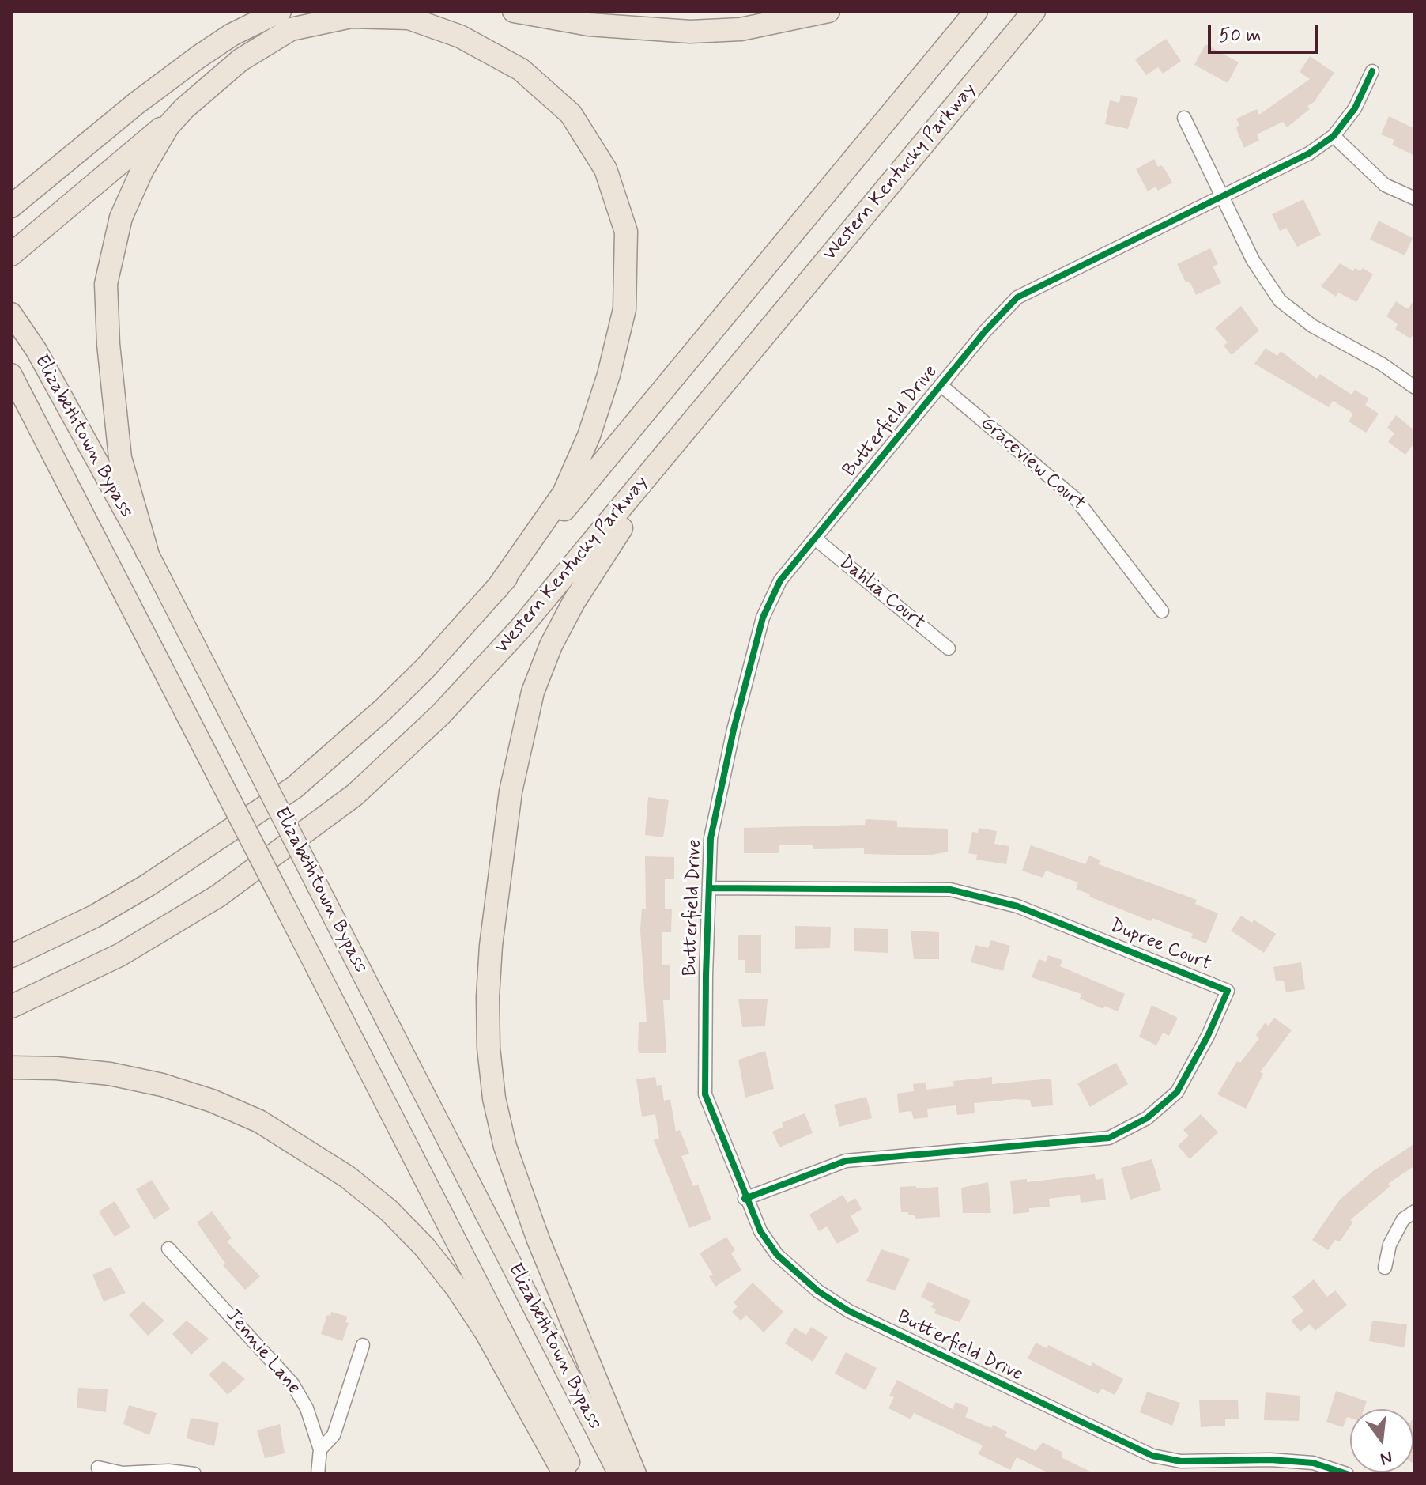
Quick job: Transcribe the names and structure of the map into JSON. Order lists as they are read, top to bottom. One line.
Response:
{"streets":{"highway":["Western Kentucky Parkway","Elizabethtown Bypass"],"street":["Butterfield Drive","Graceview Court","Dahlia Court","Dupree Court","Jennie Lane"]},"crossings":[["Butterfield Drive","Graceview Court"],["Butterfield Drive","Dahlia Court"],["Butterfield Drive","Dupree Court"]],"scale_bar":"50 m","north":"bottom"}
